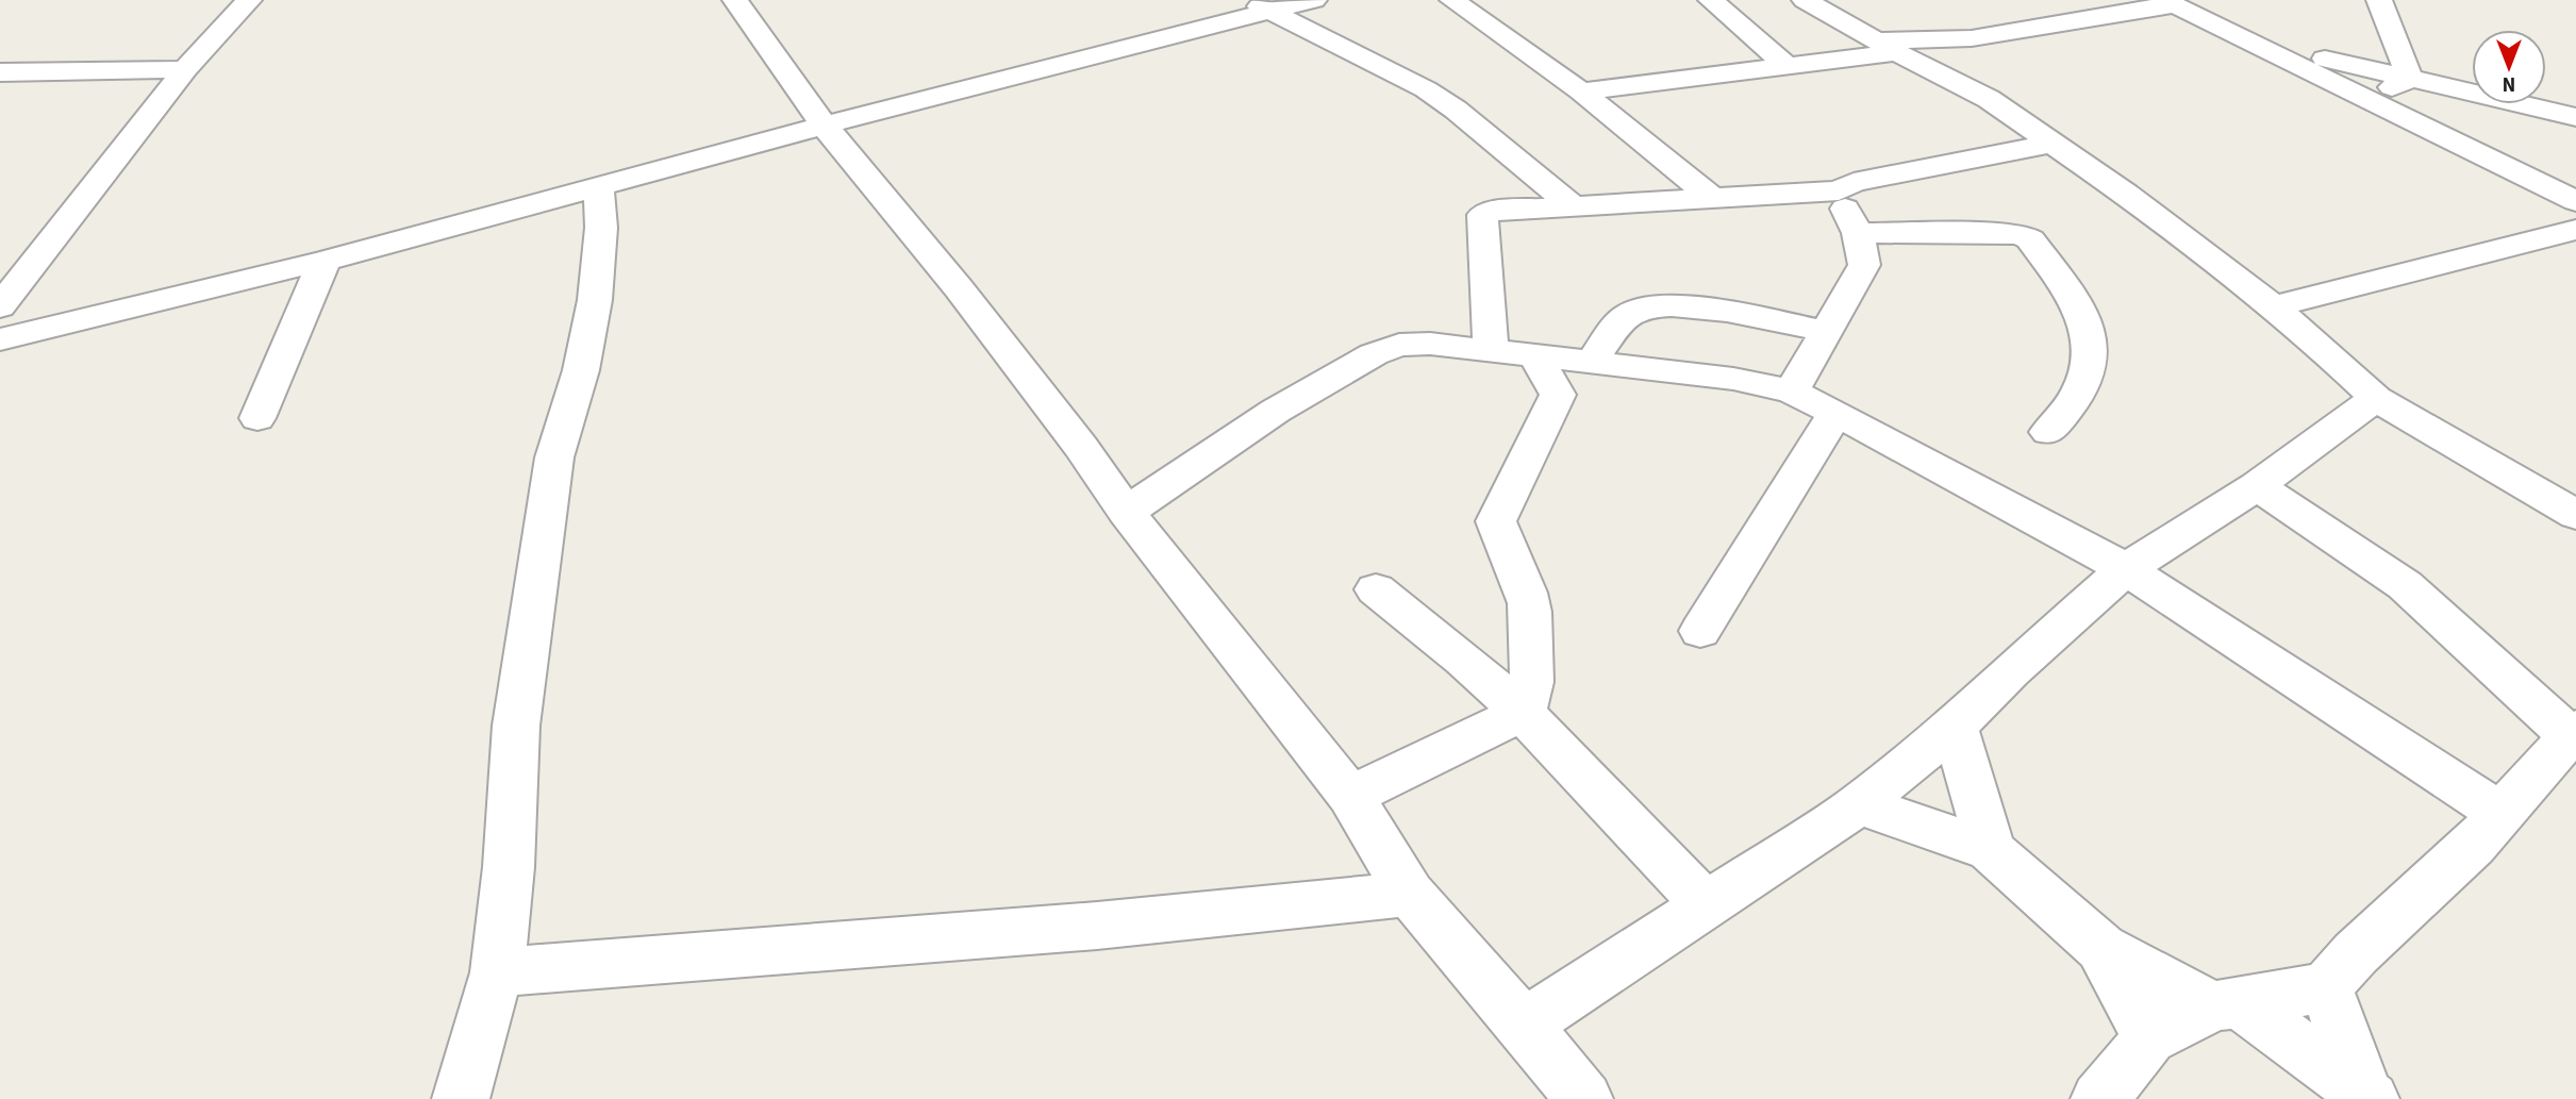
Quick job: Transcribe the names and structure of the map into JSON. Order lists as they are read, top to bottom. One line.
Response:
{"north":"bottom"}
